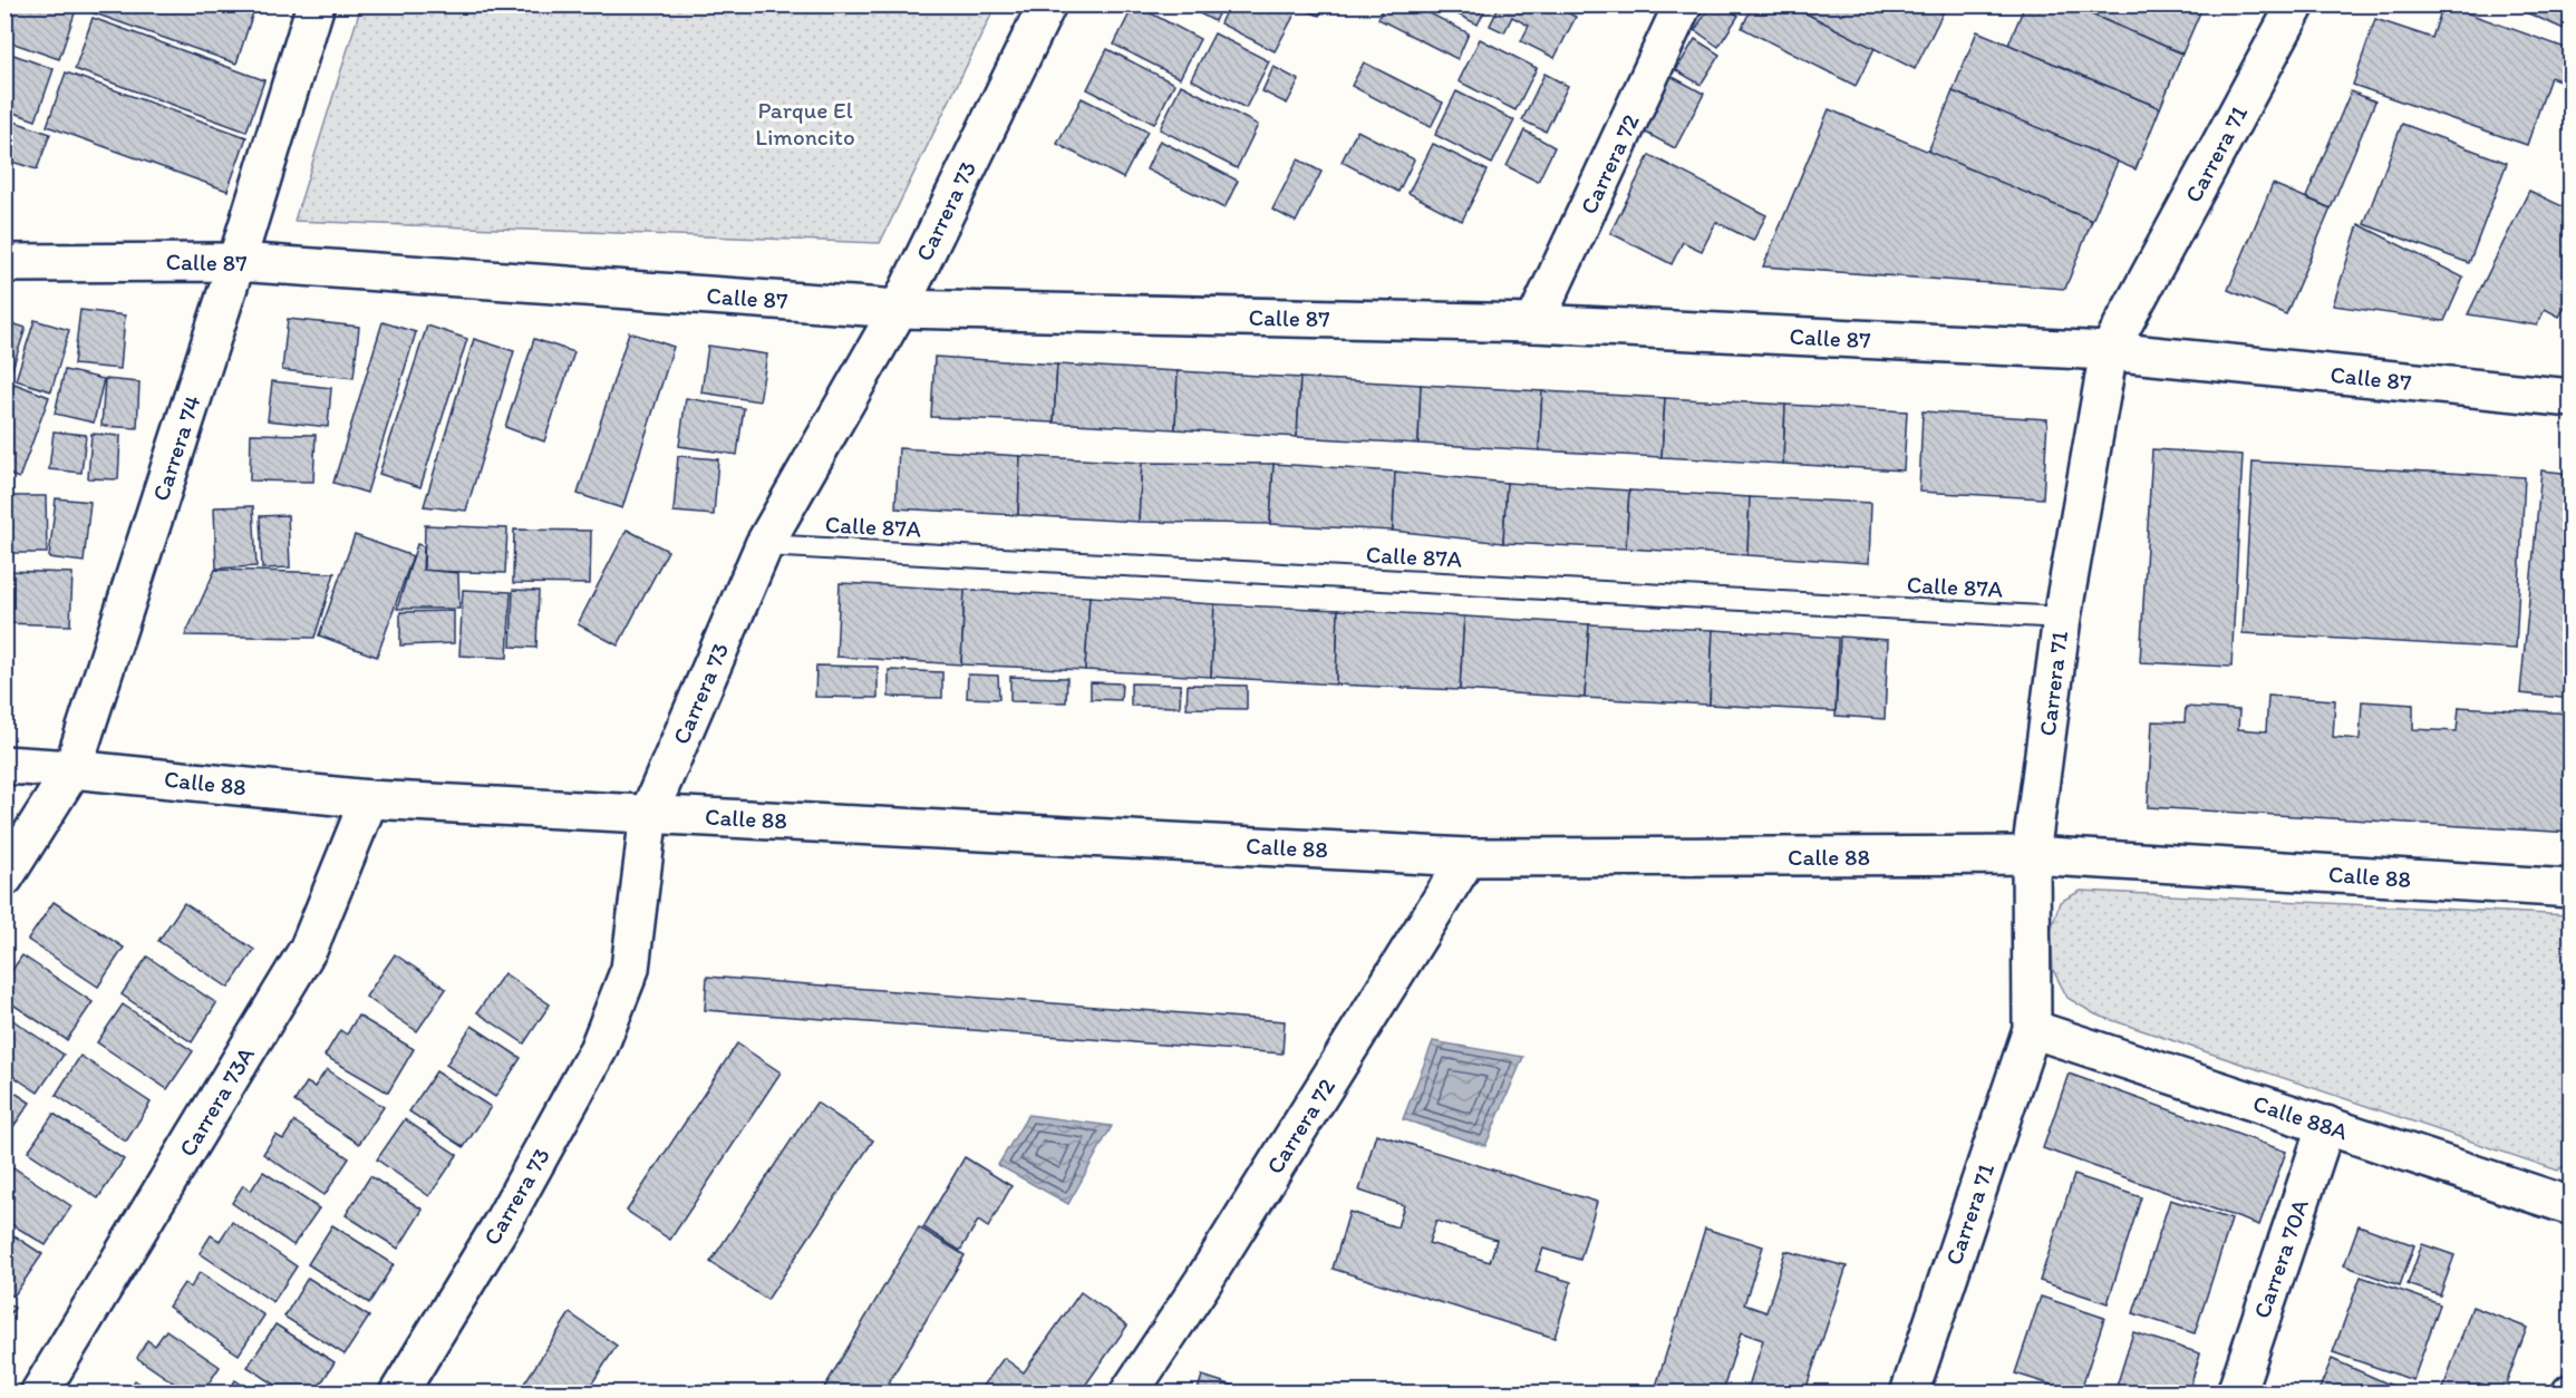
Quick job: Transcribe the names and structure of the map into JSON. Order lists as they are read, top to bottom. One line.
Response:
{"streets":{"street":["Carrera 71","Carrera 72","Carrera 73","Calle 87","Carrera 74","Calle 88","Carrera 73A","Calle 88A","Carrera 70A"],"lane":["Calle 87A"]},"crossings":[["Carrera 71","Calle 87"],["Carrera 71","Calle 87A"],["Carrera 71","Calle 88"],["Carrera 71","Calle 88A"],["Carrera 72","Calle 87"],["Carrera 72","Calle 88"],["Carrera 73","Calle 87"],["Carrera 73","Calle 87A"],["Carrera 73","Calle 88"],["Calle 87","Carrera 74"],["Carrera 74","Calle 88"],["Calle 88","Carrera 73A"],["Calle 88A","Carrera 70A"]],"parks":["Parque El Limoncito"]}
